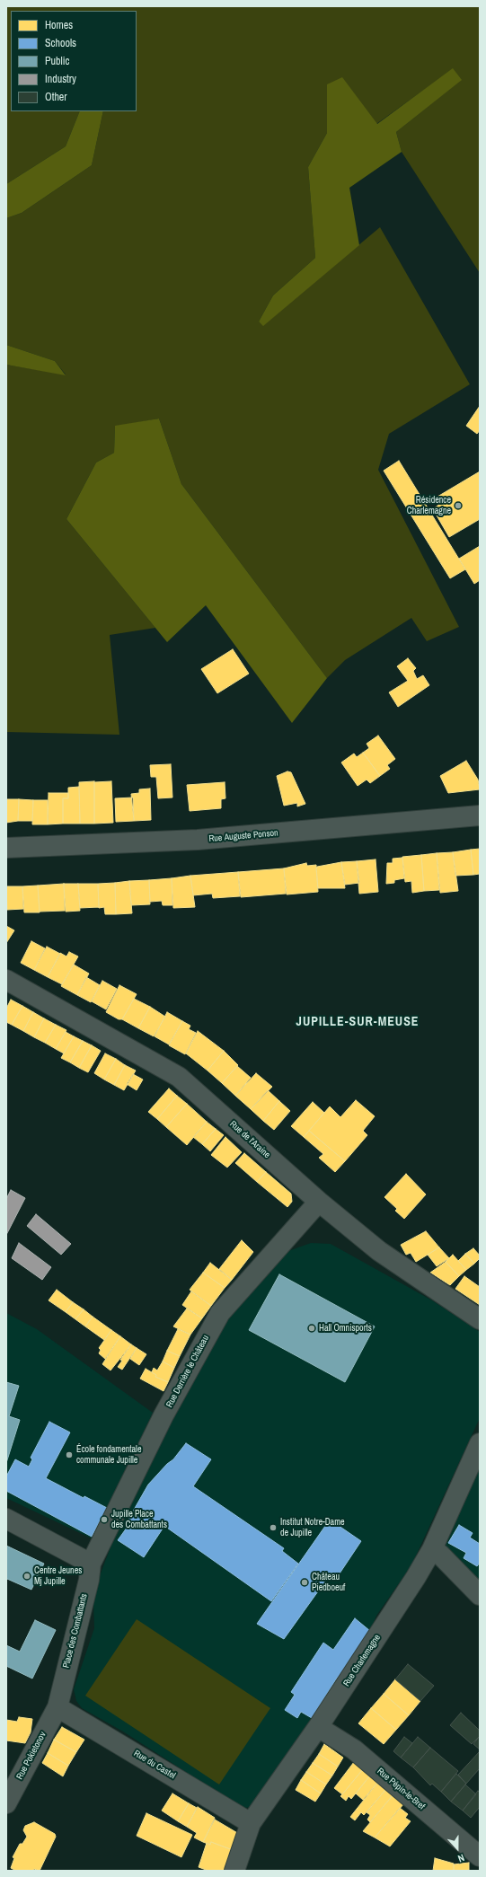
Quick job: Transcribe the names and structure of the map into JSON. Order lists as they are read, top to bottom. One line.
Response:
{"streets":{"street":["Rue Auguste Ponson","Rue de l'Araine","Rue Derrière le Château","Place des Combattants","Rue Charlemagne","Rue Pokietonov","Rue du Castel","Rue Pépin-le-Bref"]},"crossings":[["Rue de l'Araine","Rue Derrière le Château"],["Rue Derrière le Château","Place des Combattants"],["Place des Combattants","Rue Pokietonov"],["Place des Combattants","Rue du Castel"],["Rue Charlemagne","Rue du Castel"],["Rue Charlemagne","Rue Pépin-le-Bref"],["Rue Pokietonov","Rue du Castel"]],"districts":["JUPILLE-SUR-MEUSE"],"places":["Résidence Charlemagne","Hall Omnisports","École fondamentale communale Jupille","Jupille Place des Combattants","Institut Notre-Dame de Jupille","Centre Jeunes Mj Jupille","Château Piedboeuf"],"legend":["Homes","Schools","Public","Industry","Other"],"north":"bottom"}
